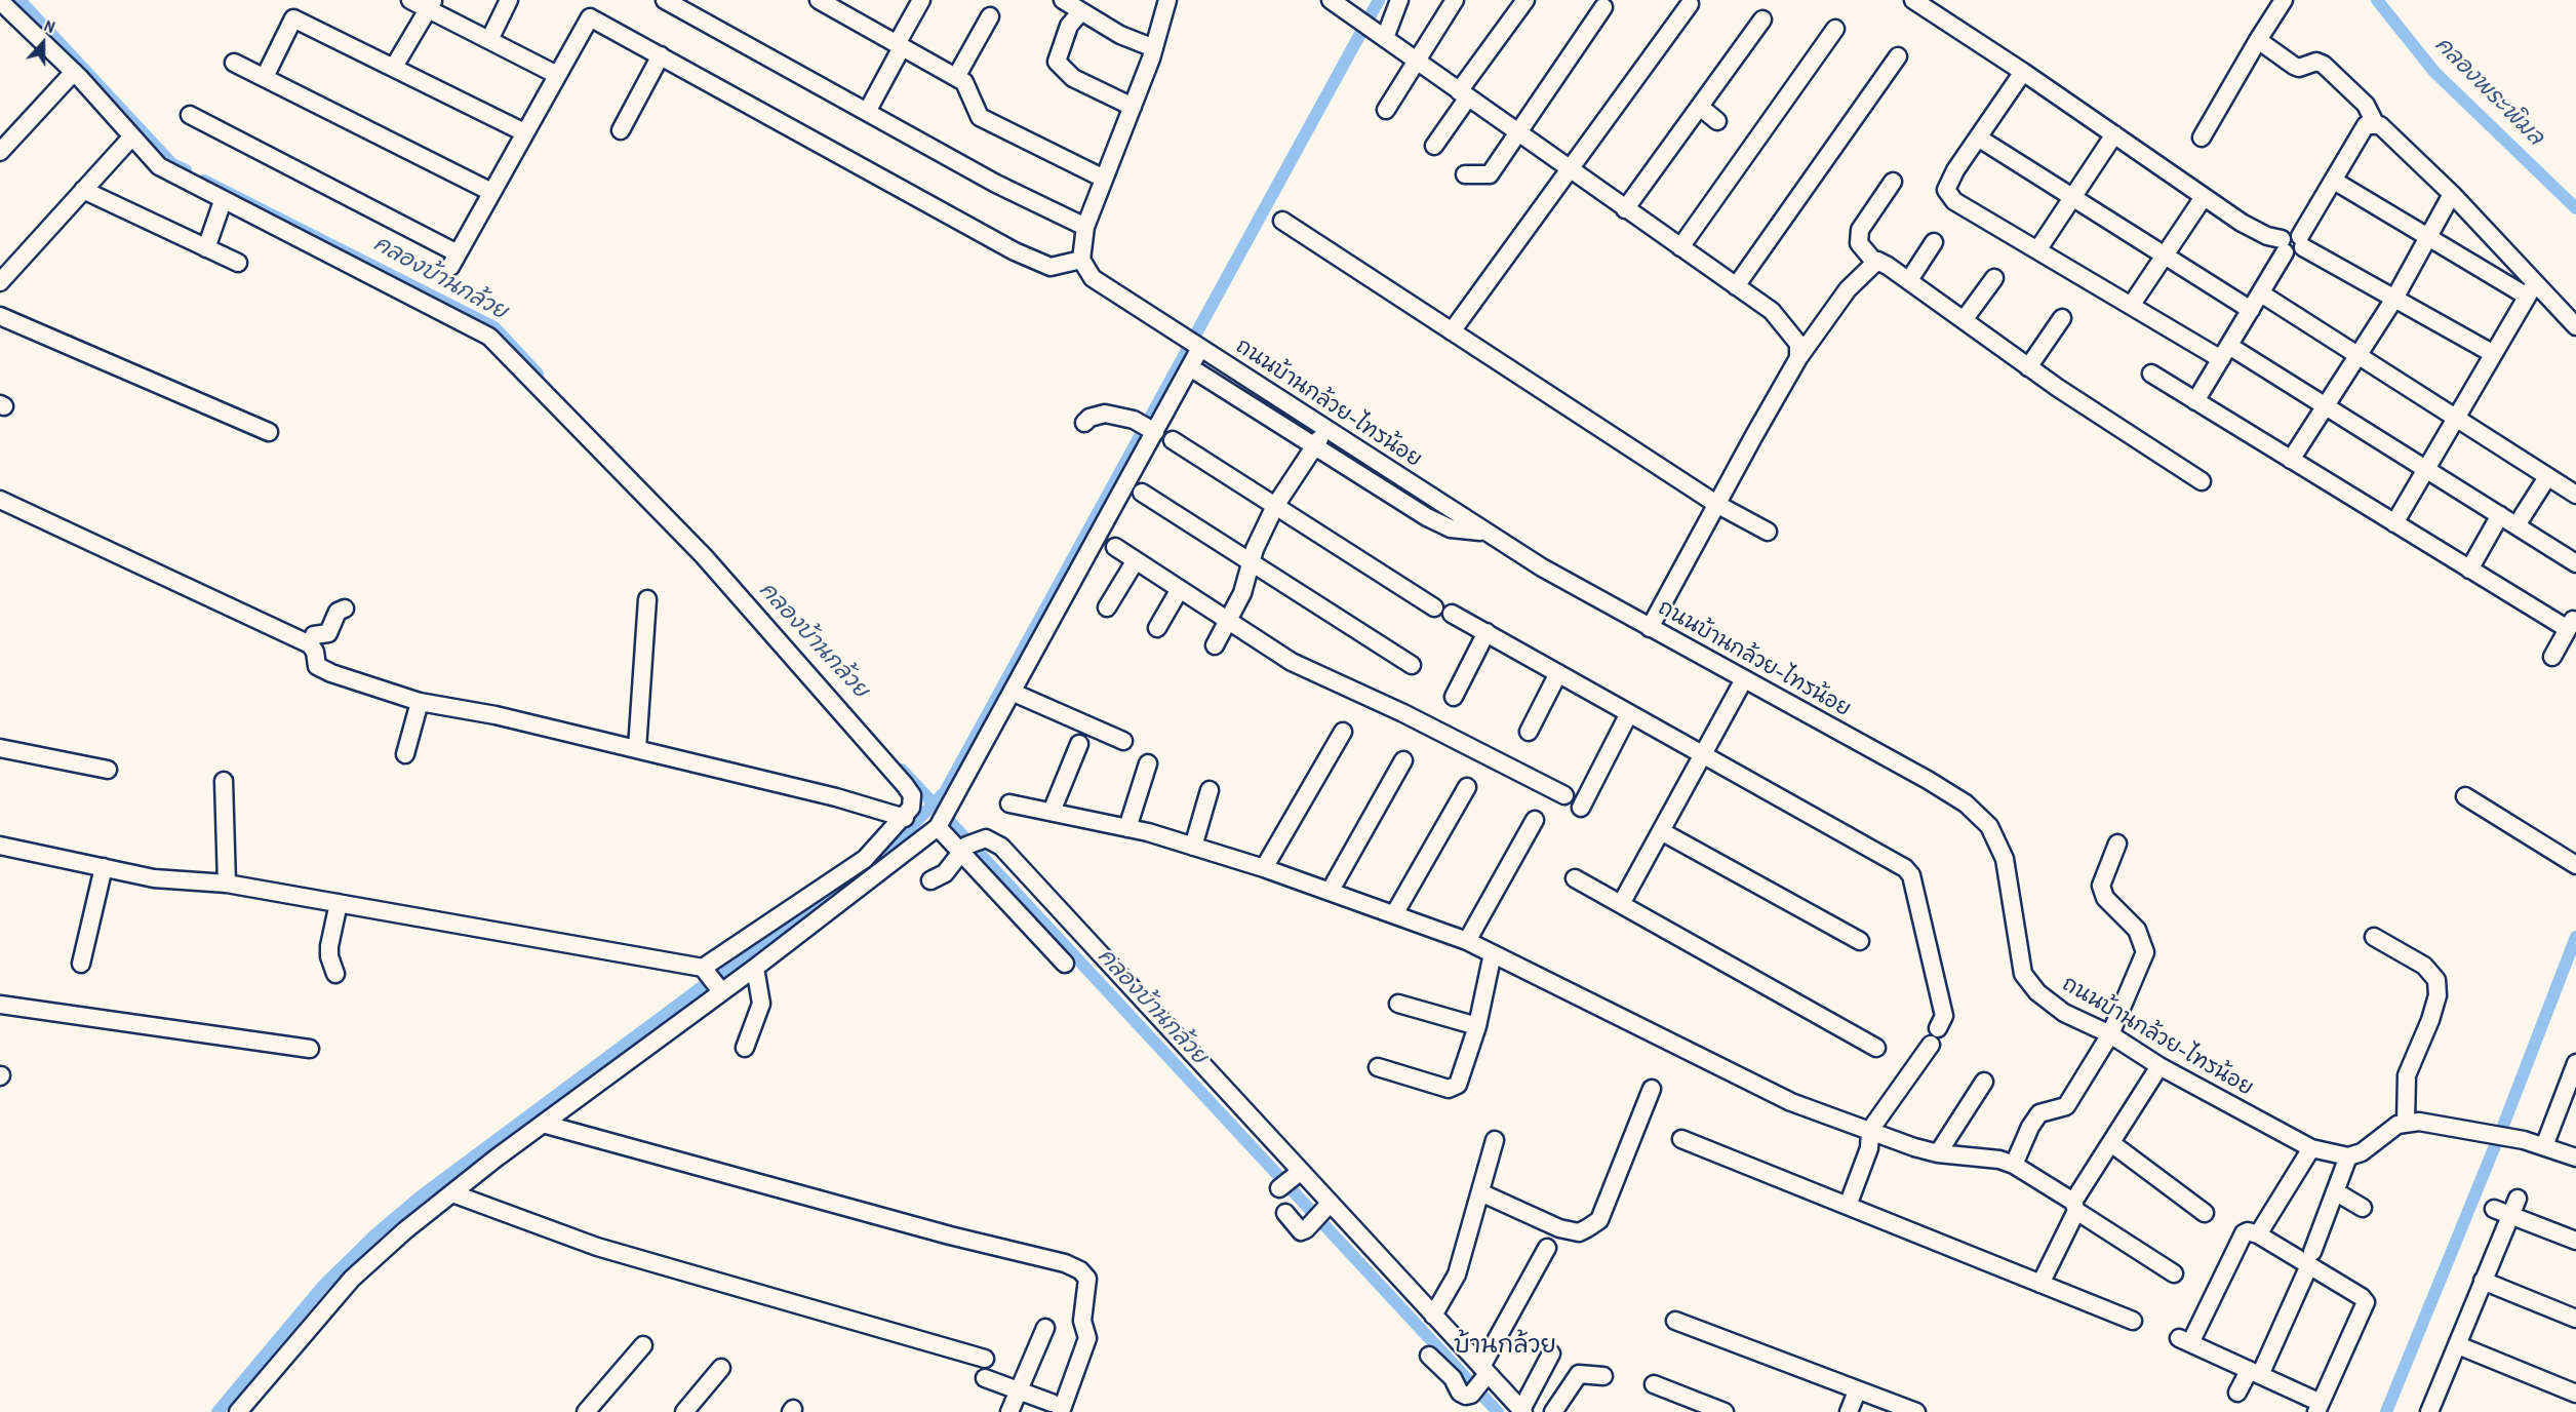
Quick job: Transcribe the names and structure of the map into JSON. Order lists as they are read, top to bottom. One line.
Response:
{"streets":{"street":["ถนนบ้านกล้วย-ไทรน้อย"]},"districts":["บ้านกล้วย"],"water":["คลองพระพิมล","คลองบ้านกล้วย"],"north":"top"}
